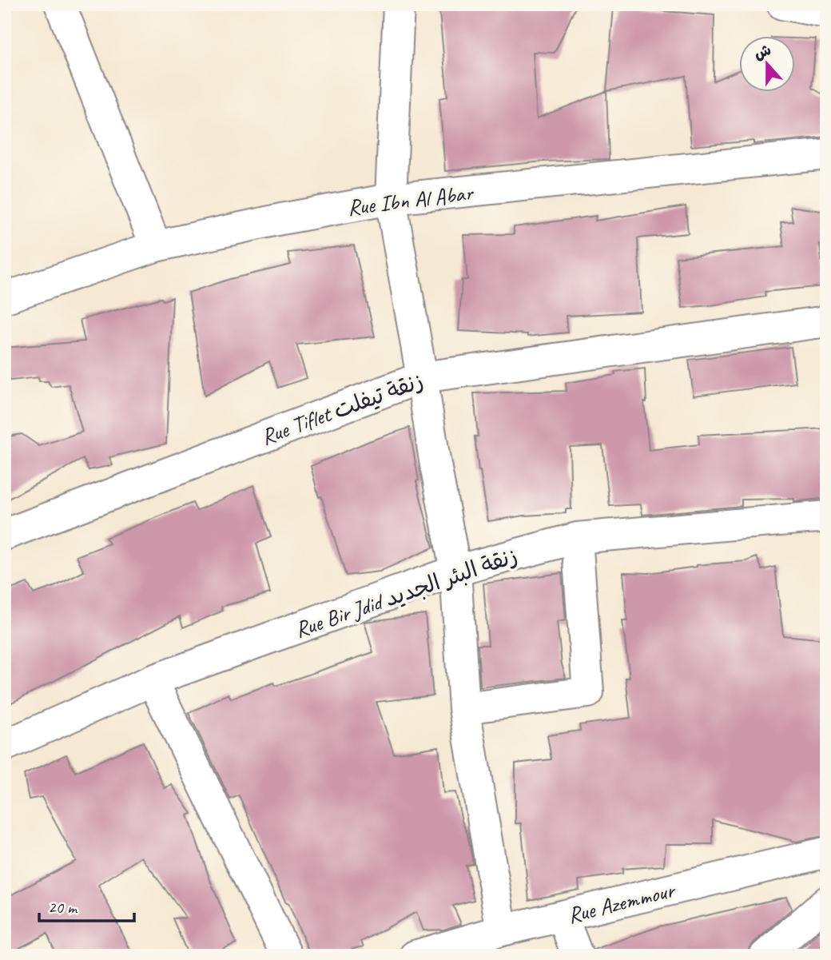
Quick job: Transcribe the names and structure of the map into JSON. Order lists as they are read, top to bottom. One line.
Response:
{"streets":{"street":["Rue Ibn Al Abar","Rue Tiflet زنقة تيفلت","Rue Bir Jdid زنقة البئر الجديد","Rue Azemmour"]},"scale_bar":"20 m","north":"top"}
